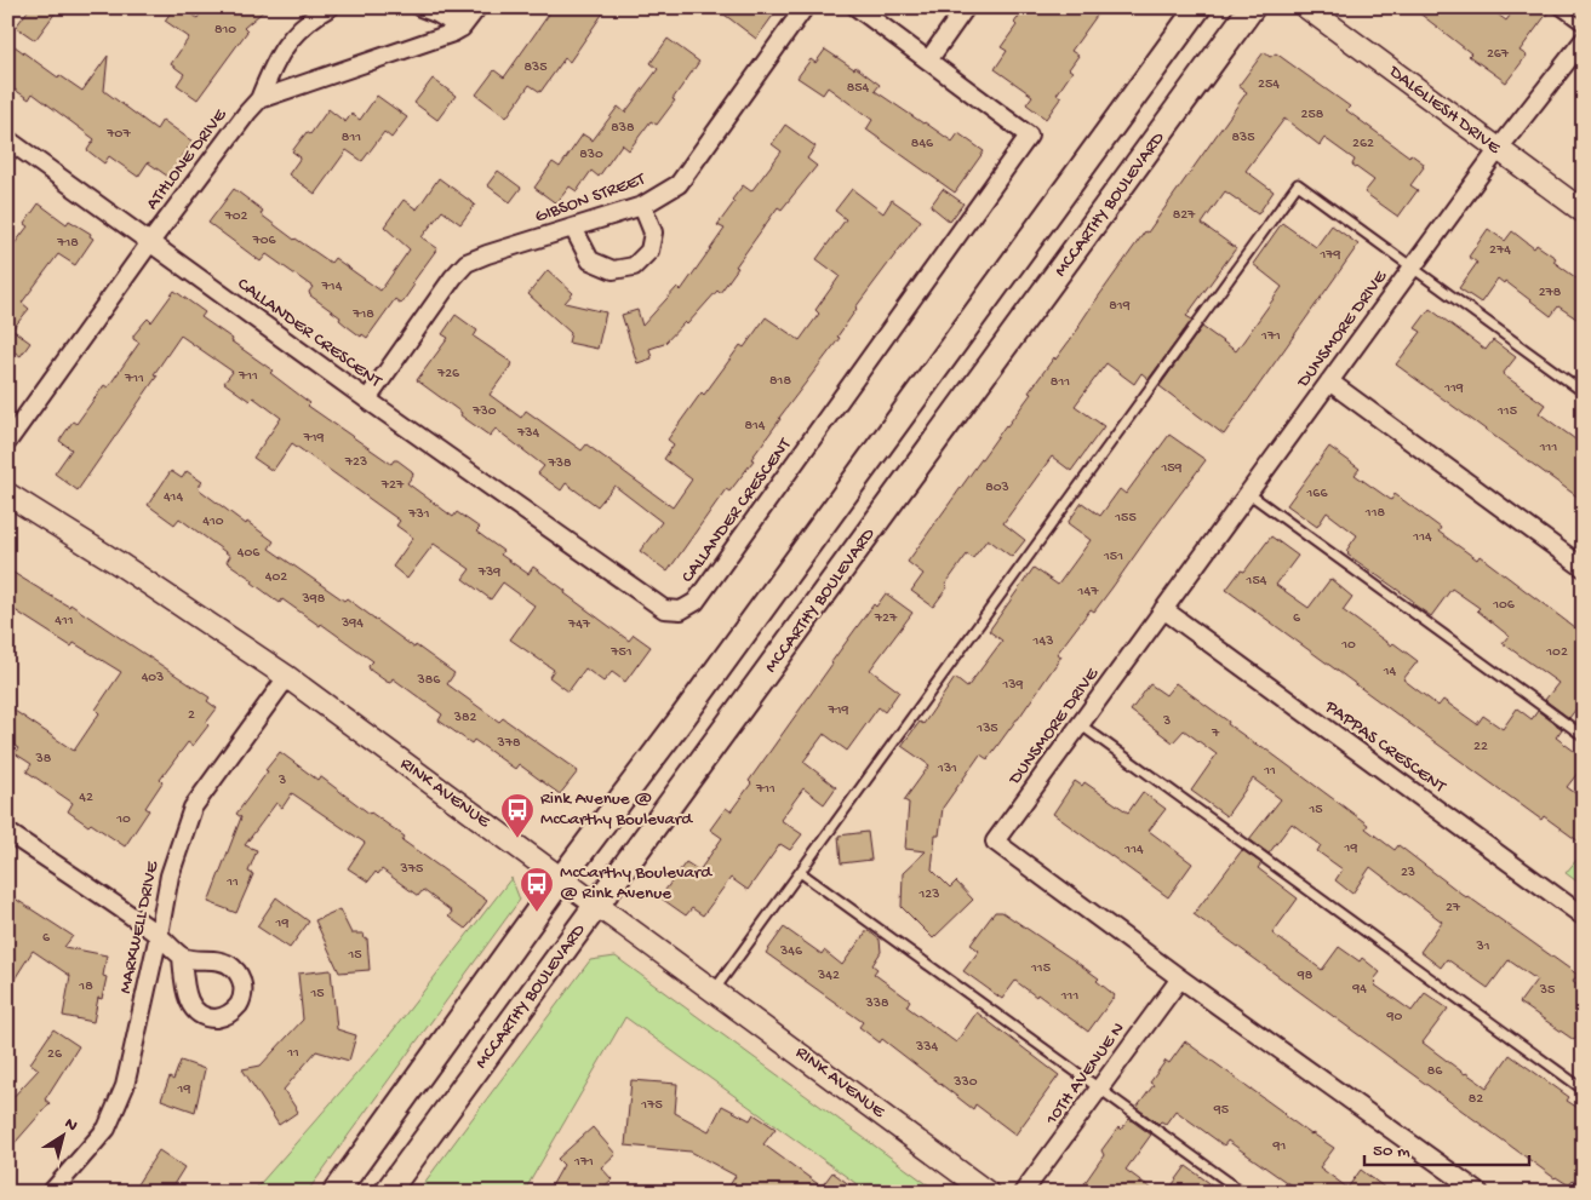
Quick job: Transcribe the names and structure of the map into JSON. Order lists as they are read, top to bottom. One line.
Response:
{"streets":{"main road":["MCCARTHY BOULEVARD"],"street":["DALGLIESH DRIVE","ATHLONE DRIVE","GIBSON STREET","DUNSMORE DRIVE","CALLANDER CRESCENT","PAPPAS CRESCENT","RINK AVENUE","MARKWELL DRIVE","10TH AVENUE N"]},"crossings":[["DALGLIESH DRIVE","DUNSMORE DRIVE"],["ATHLONE DRIVE","CALLANDER CRESCENT"],["GIBSON STREET","CALLANDER CRESCENT"],["MCCARTHY BOULEVARD","RINK AVENUE"],["DUNSMORE DRIVE","PAPPAS CRESCENT"],["DUNSMORE DRIVE","10TH AVENUE N"],["RINK AVENUE","MARKWELL DRIVE"]],"places":{"bus stop":["Rink Avenue @ McCarthy Boulevard","McCarthy Boulevard @ Rink Avenue"]},"house_numbers":["810","267","835","254","854","258","838","707","811","835","846","262","830","827","702","706","718","274","179","714","278","819","718","171","726","711","711","818","811","119","730","115","814","734","719","111","723","738","159","727","803","166","414","118","731","155","410","114","406","151","739","402","154","147","398","106","727","6","411","394","747","143","10","751","102","14","403","386","139","719","2","382","3","135","7","378","22","38","131","11","3","711","42","15","10","19","114","375","23","11","123","27","19","6","31","346","15","115","342","98","18","94","35","15","111","338","90","334","11","26","86","330","19","82","175","95","91","171"],"scale_bar":"50 m","north":"top right"}
